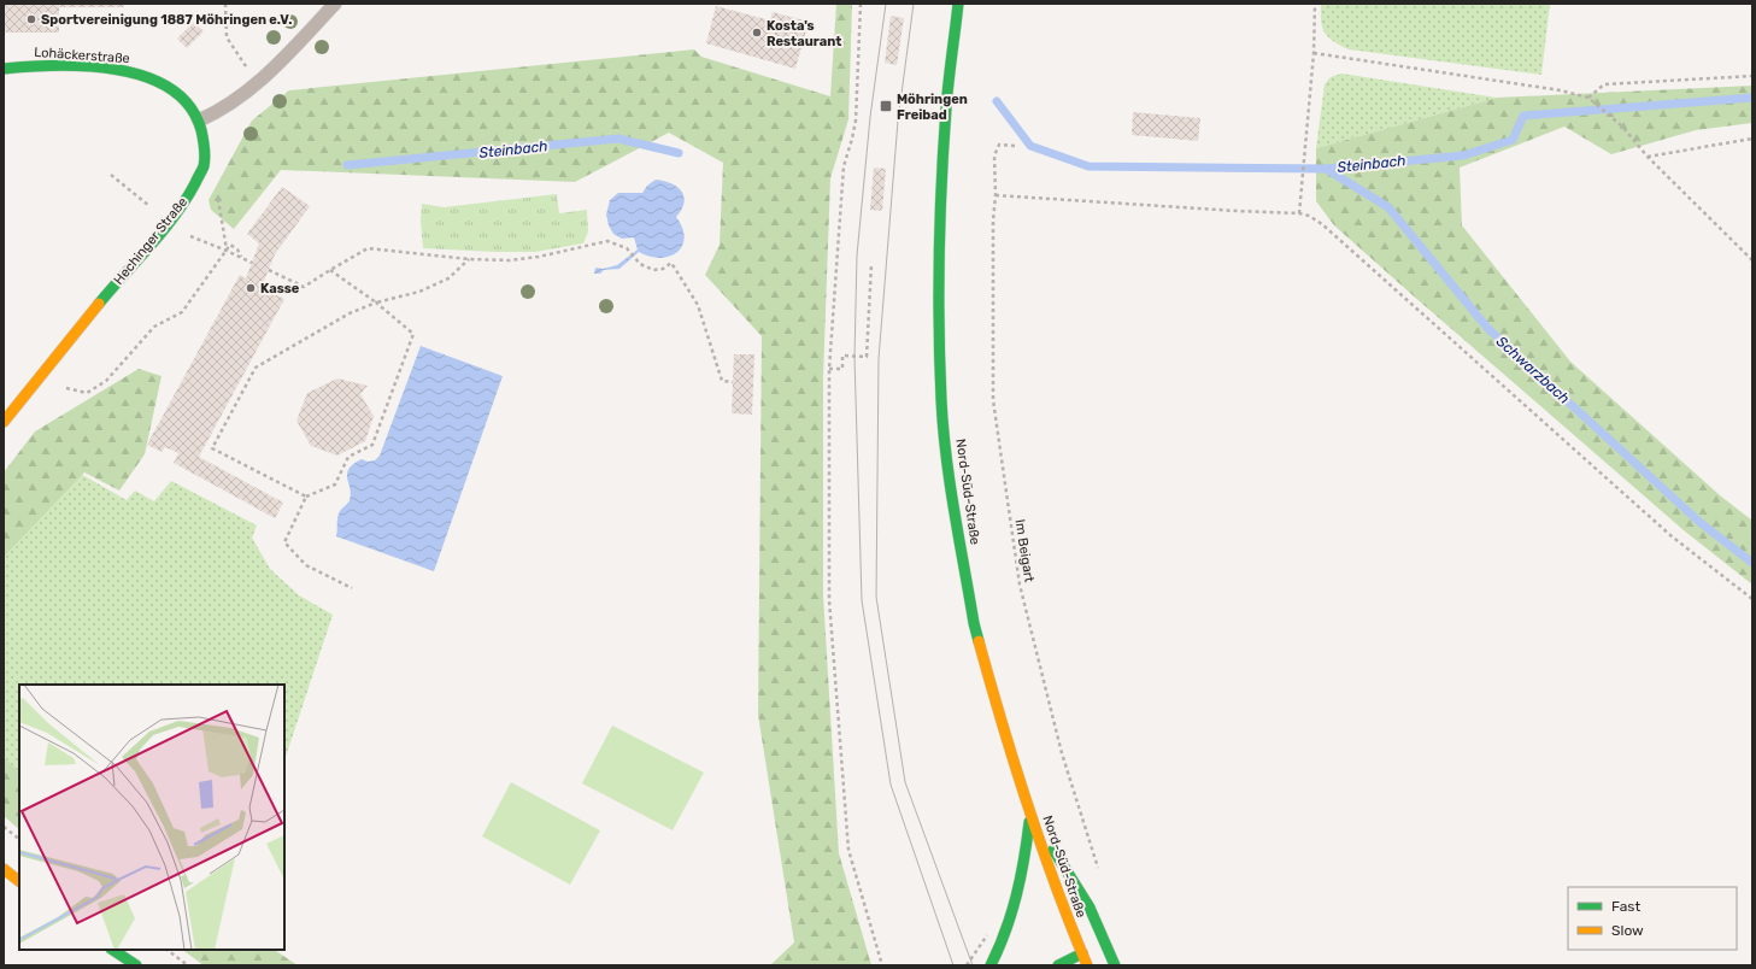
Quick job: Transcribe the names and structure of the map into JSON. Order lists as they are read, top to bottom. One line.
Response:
{"streets":{"main road":["Lohäckerstraße","Hechinger Straße","Nord-Süd-Straße"],"path":["Im Beigart"]},"crossings":[["Lohäckerstraße","Hechinger Straße"]],"water":["Steinbach","Schwarzbach"],"places":{"other":["Sportvereinigung 1887 Möhringen e.V.","Kosta's Restaurant","Kasse"],"transit":["Möhringen Freibad"]},"legend":["Fast","Slow"]}
